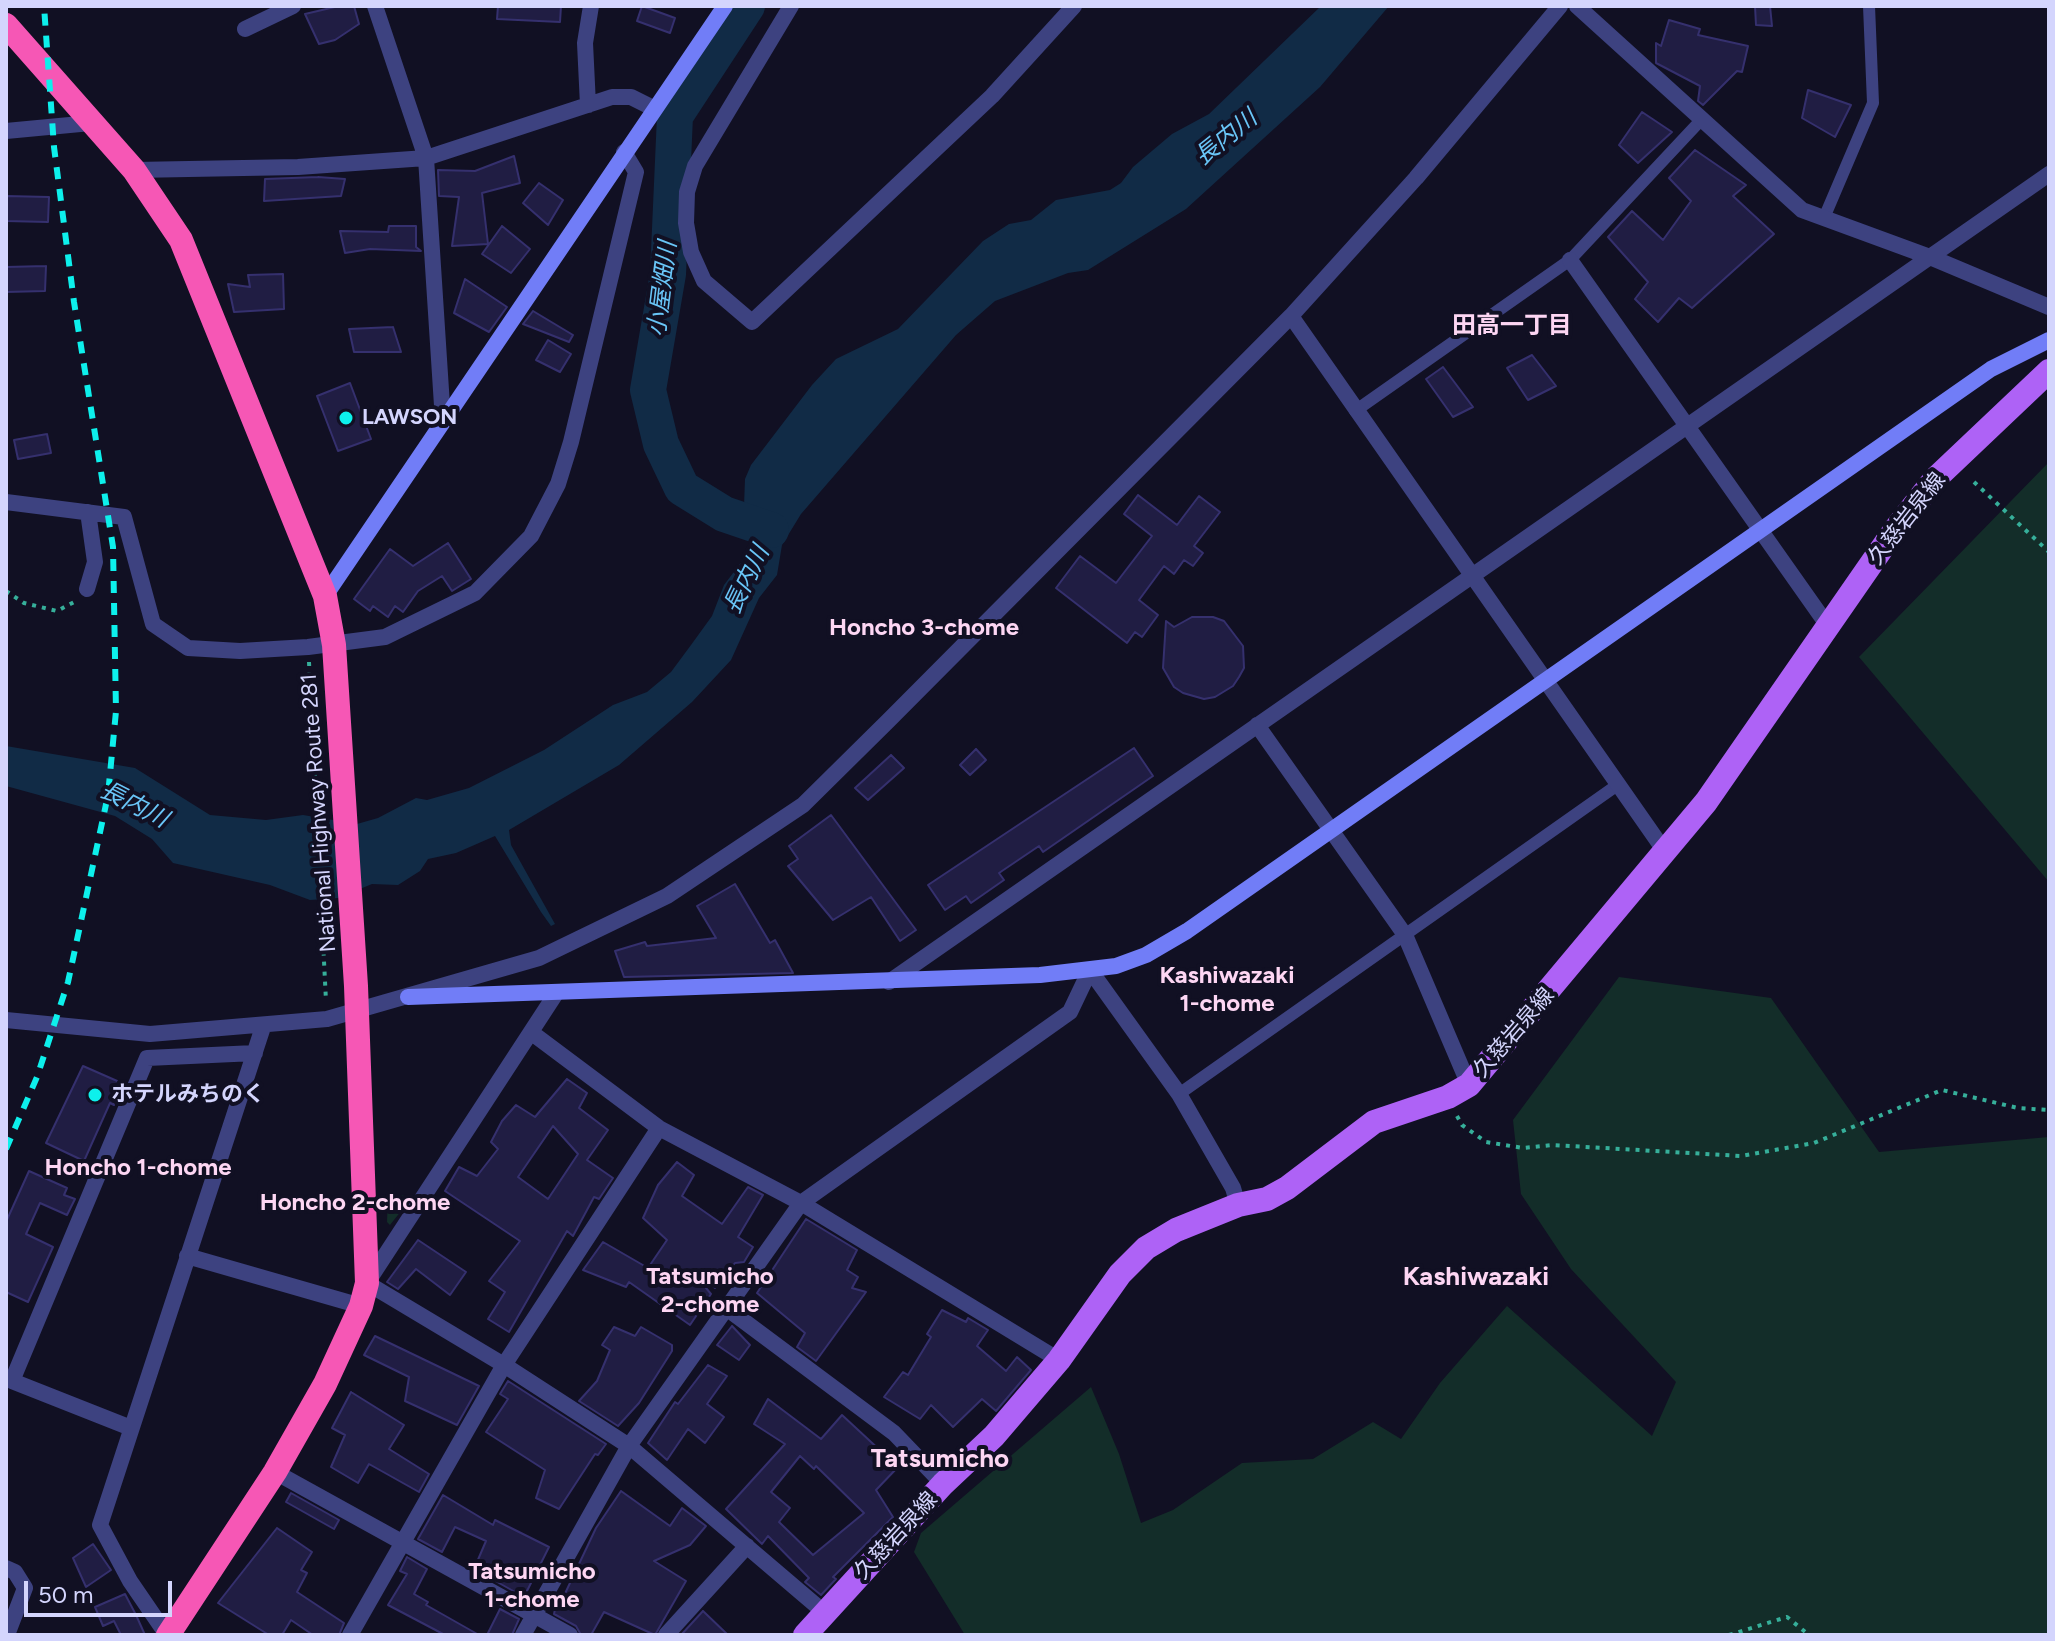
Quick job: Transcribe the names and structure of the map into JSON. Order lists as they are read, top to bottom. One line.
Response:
{"streets":{"highway":["National Highway Route 281"],"main road":["久慈岩泉線"]},"districts":["田高一丁目","Honcho 3-chome","Kashiwazaki 1-chome","Honcho 1-chome","Honcho 2-chome","Tatsumicho 2-chome","Kashiwazaki","Tatsumicho","Tatsumicho 1-chome"],"water":["長内川","小屋畑川"],"places":["LAWSON","ホテルみちのく"],"scale_bar":"50 m"}
